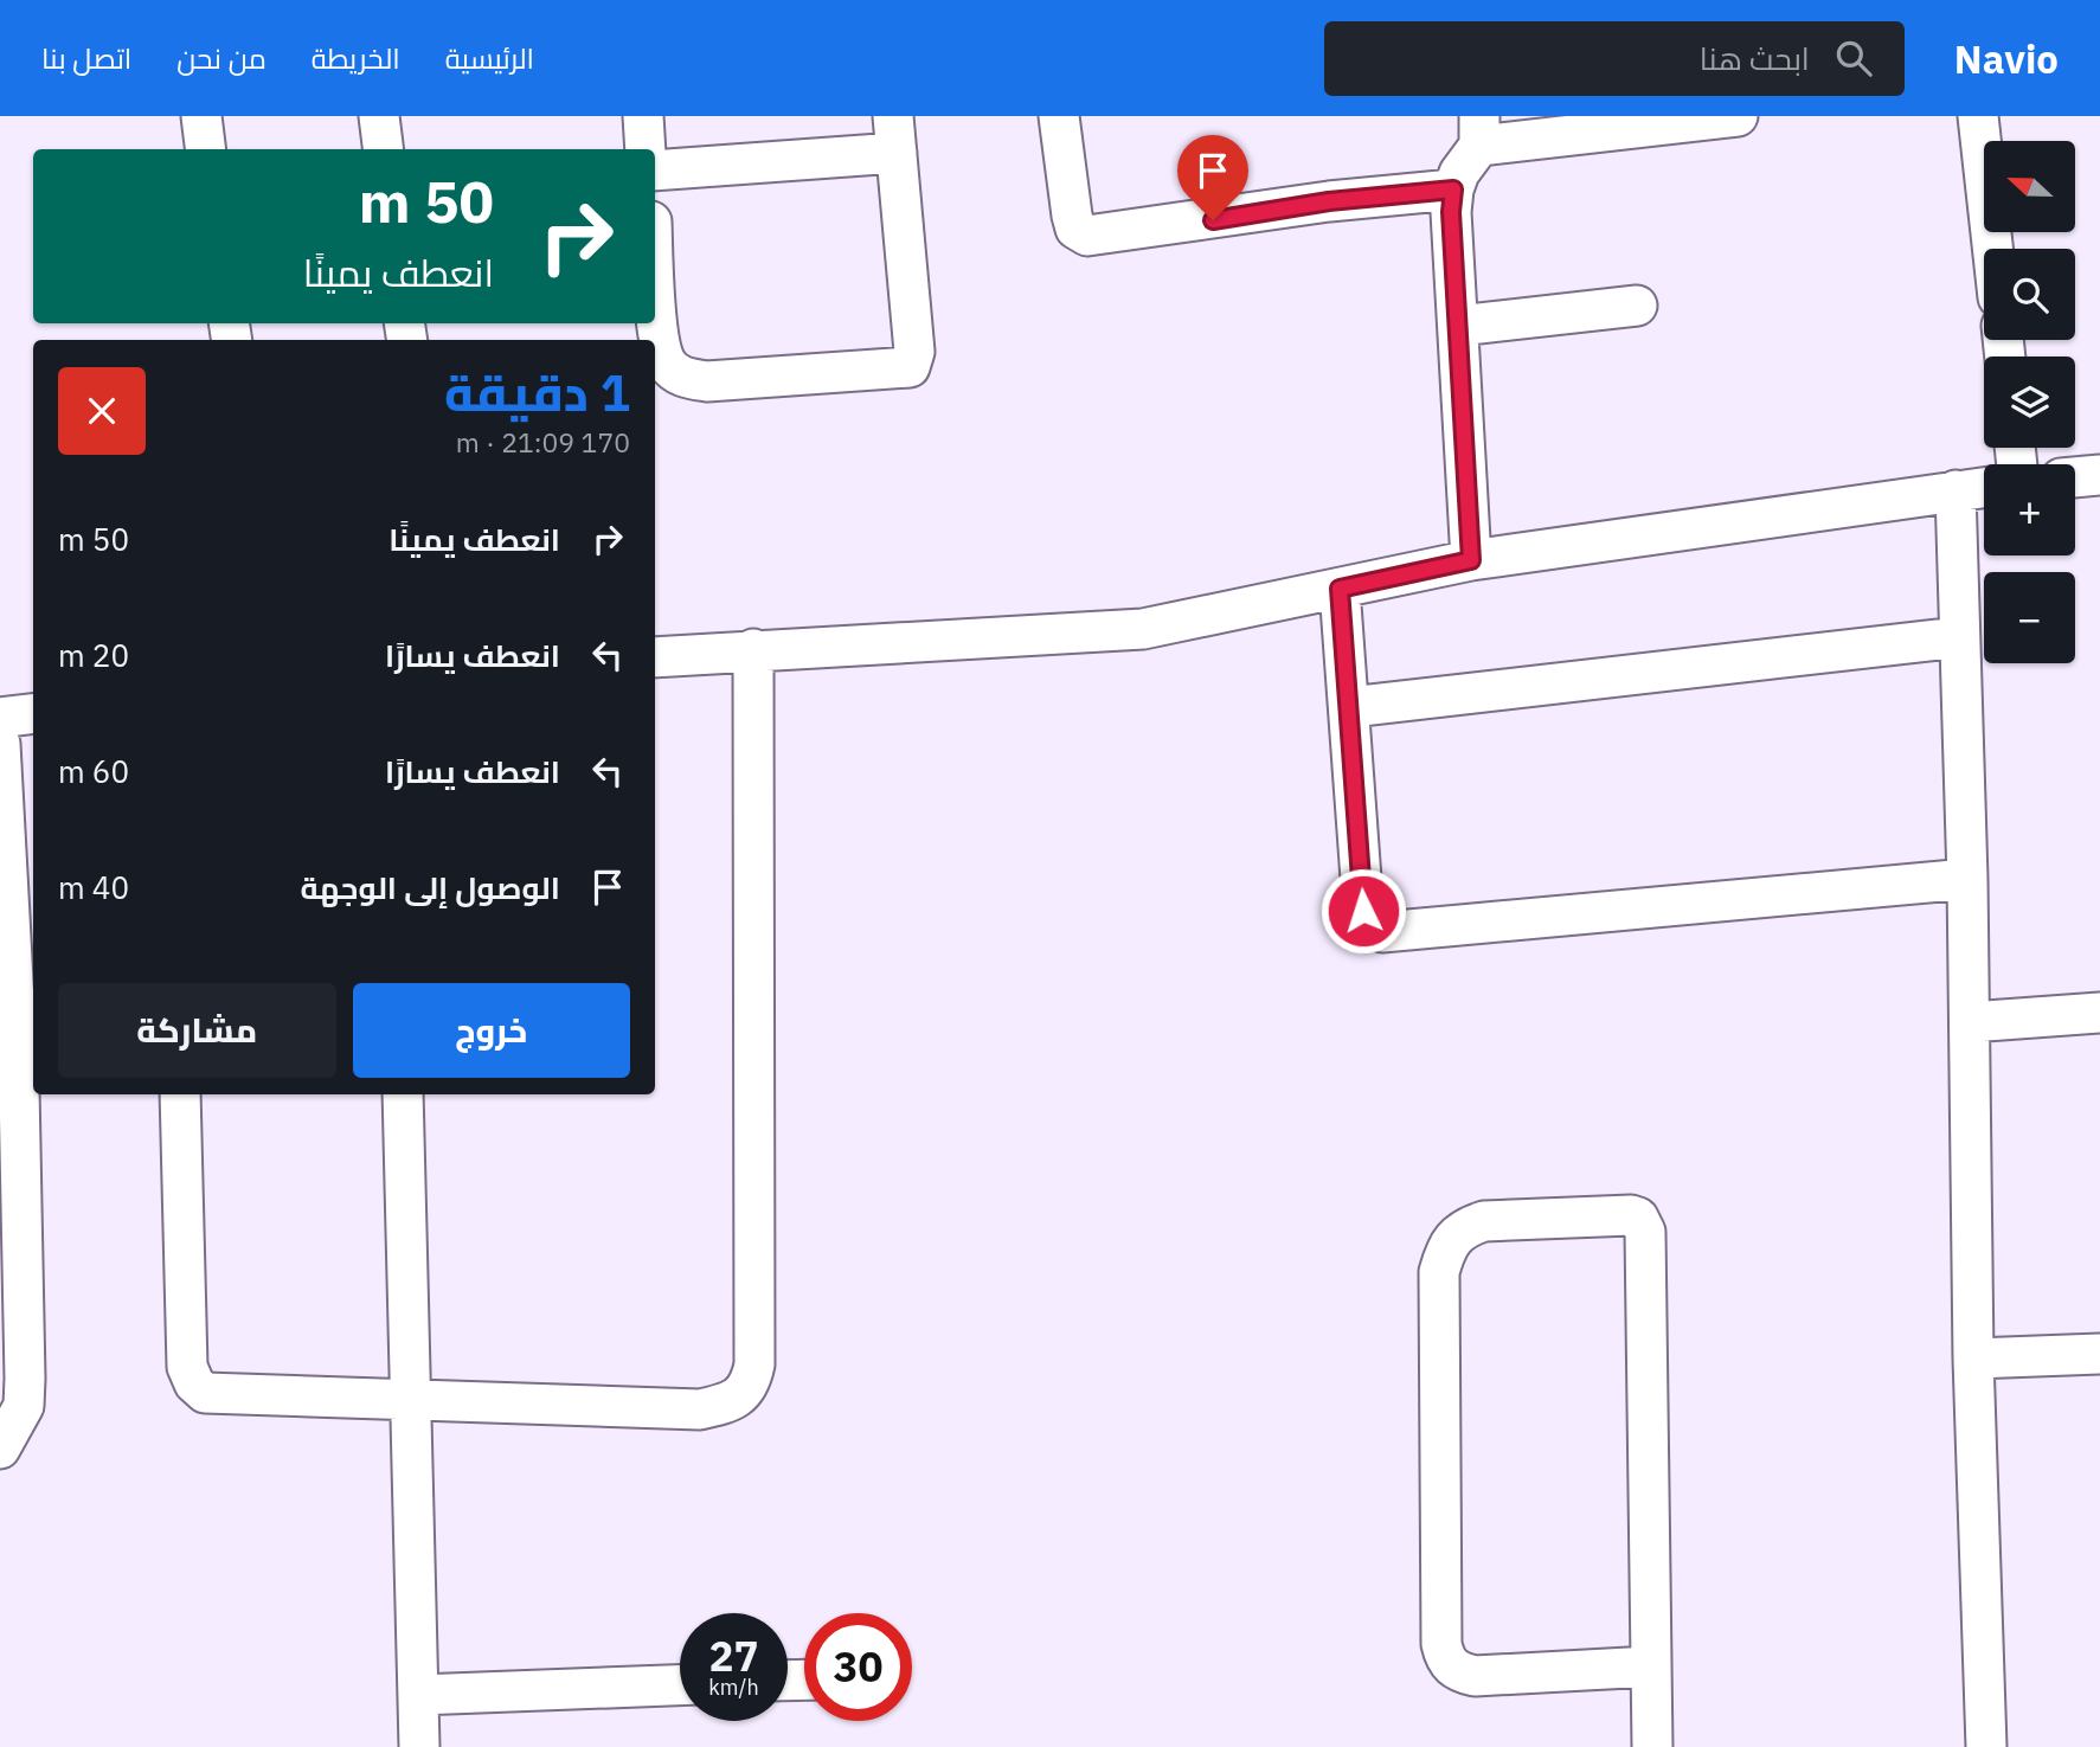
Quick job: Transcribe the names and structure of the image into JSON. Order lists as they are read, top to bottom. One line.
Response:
{"north":"left","page":{"header":"Navio","search":"ابحث هنا","nav":["الرئيسية","الخريطة","من نحن","اتصل بنا"],"map_buttons":["+","−"],"turn":["50 m","انعطف يمينًا"],"heading":["1 دقيقة","170 m · 21:09"],"list":[{"name":"انعطف يمينًا","value":"50 m"},{"name":"انعطف يسارًا","value":"20 m"},{"name":"انعطف يسارًا","value":"60 m"},{"name":"الوصول إلى الوجهة","value":"40 m"}],"buttons":["خروج","مشاركة"],"speed":"27 km/h","limit":"30"}}
